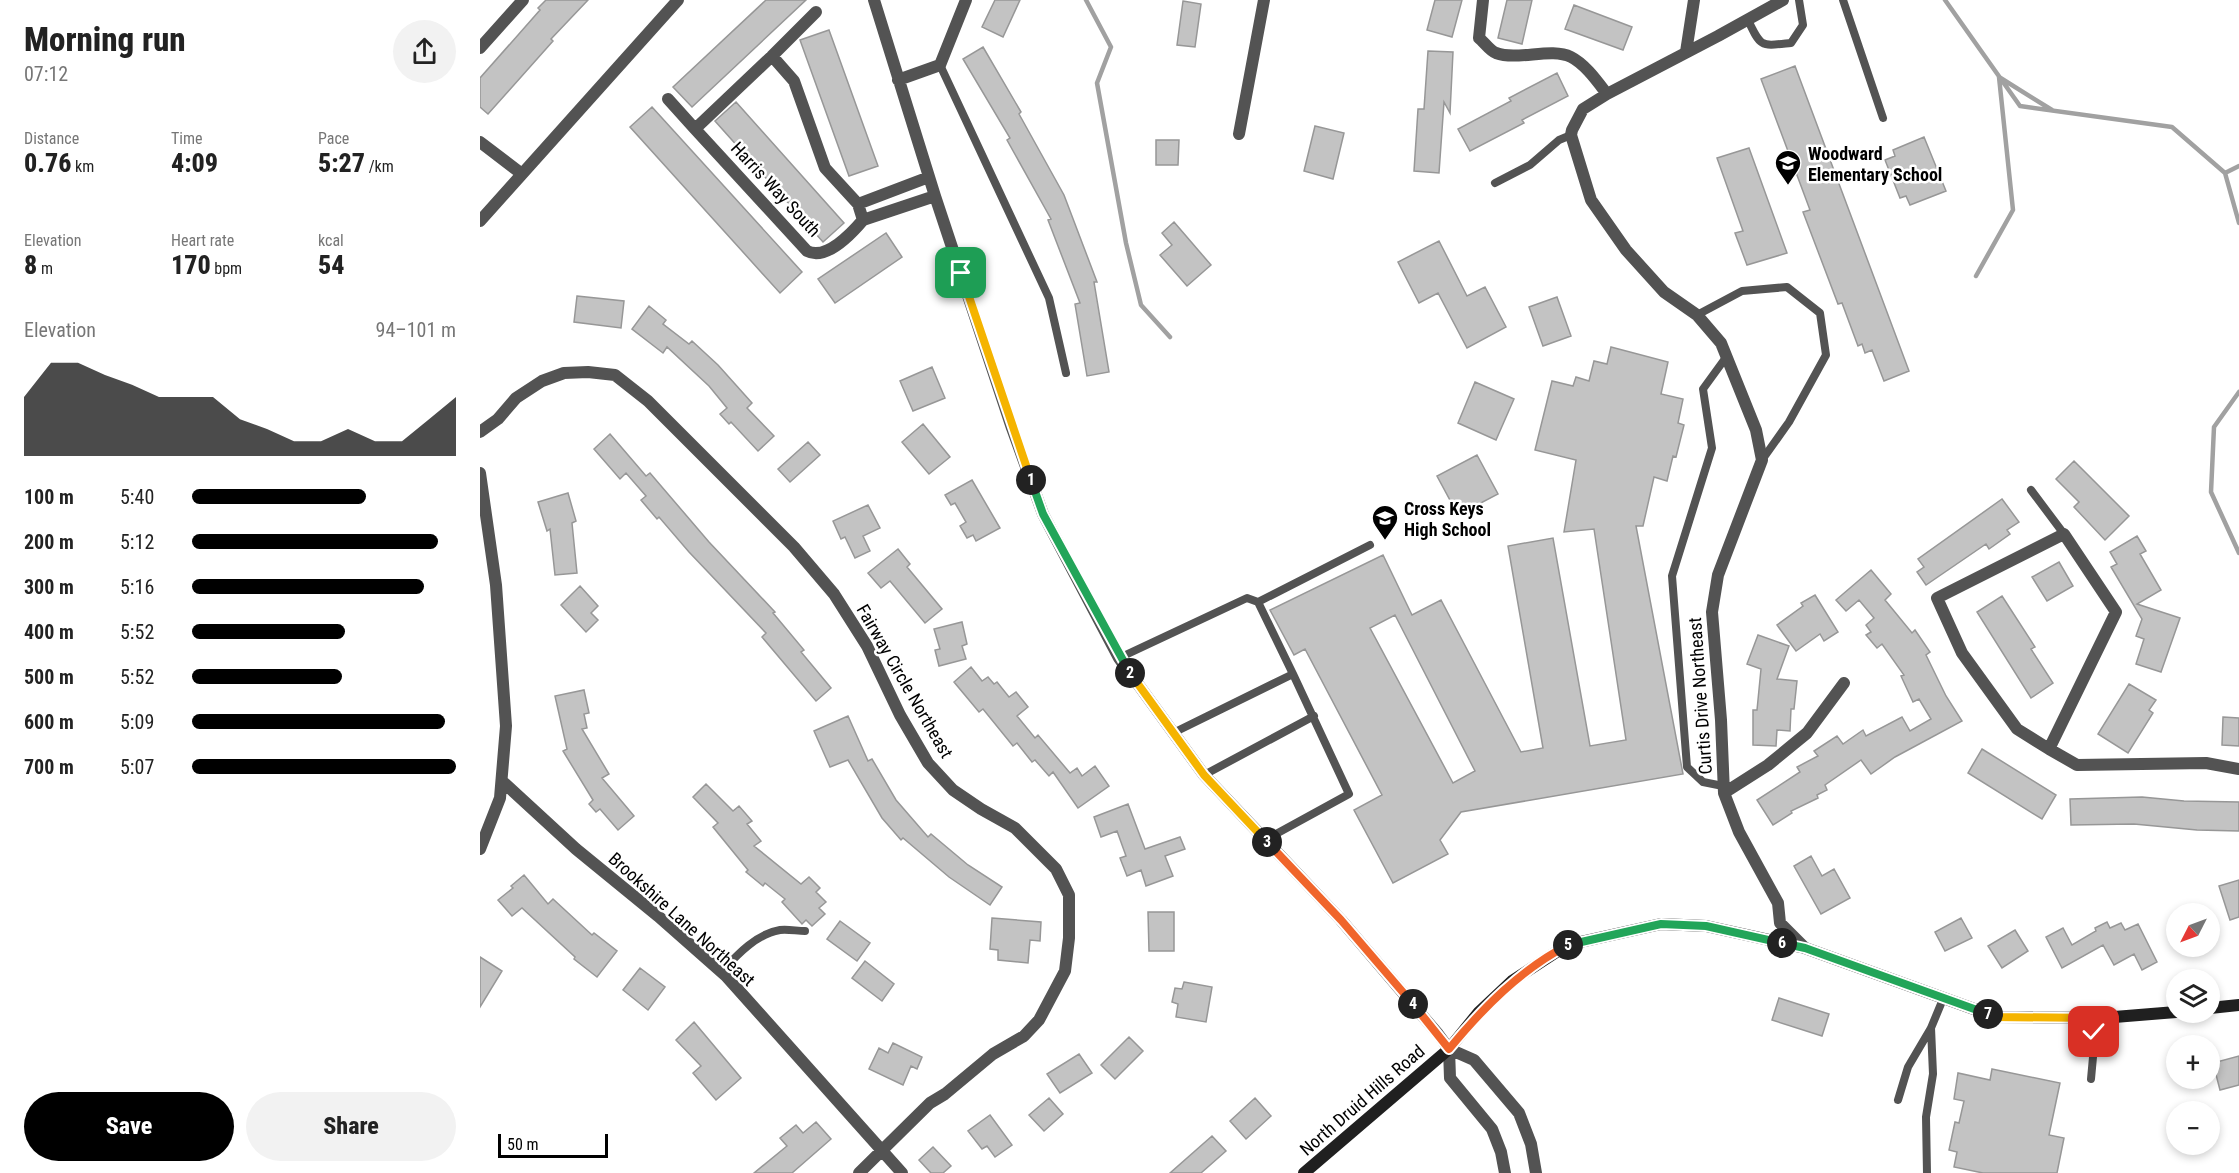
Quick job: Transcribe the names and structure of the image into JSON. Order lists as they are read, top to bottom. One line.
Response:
{"streets":{"main road":["North Druid Hills Road"],"street":["Harris Way South","Fairway Circle Northeast","Curtis Drive Northeast","Brookshire Lane Northeast"]},"crossings":[["Fairway Circle Northeast","Brookshire Lane Northeast"],["Curtis Drive Northeast","North Druid Hills Road"]],"places":{"school or university":["Woodward Elementary School","Cross Keys High School"]},"scale_bar":"50 m","north":"bottom left","page":{"heading":["Morning run","07:12"],"stats":[["Distance","0.76 km"],["Time","4:09"],["Pace","5:27 /km"],["Elevation","8 m"],["Heart rate","170 bpm"],["kcal","54"]],"chart":["Elevation","94–101 m"],"pins":["1","2","3","6","5","4","7"],"list":[{"name":"100 m","note":"5:40"},{"name":"200 m","note":"5:12"},{"name":"300 m","note":"5:16"},{"name":"400 m","note":"5:52"},{"name":"500 m","note":"5:52"},{"name":"600 m","note":"5:09"},{"name":"700 m","note":"5:07"}],"map_buttons":["+","−"],"buttons":["Save","Share"],"scale":"50 m"}}
